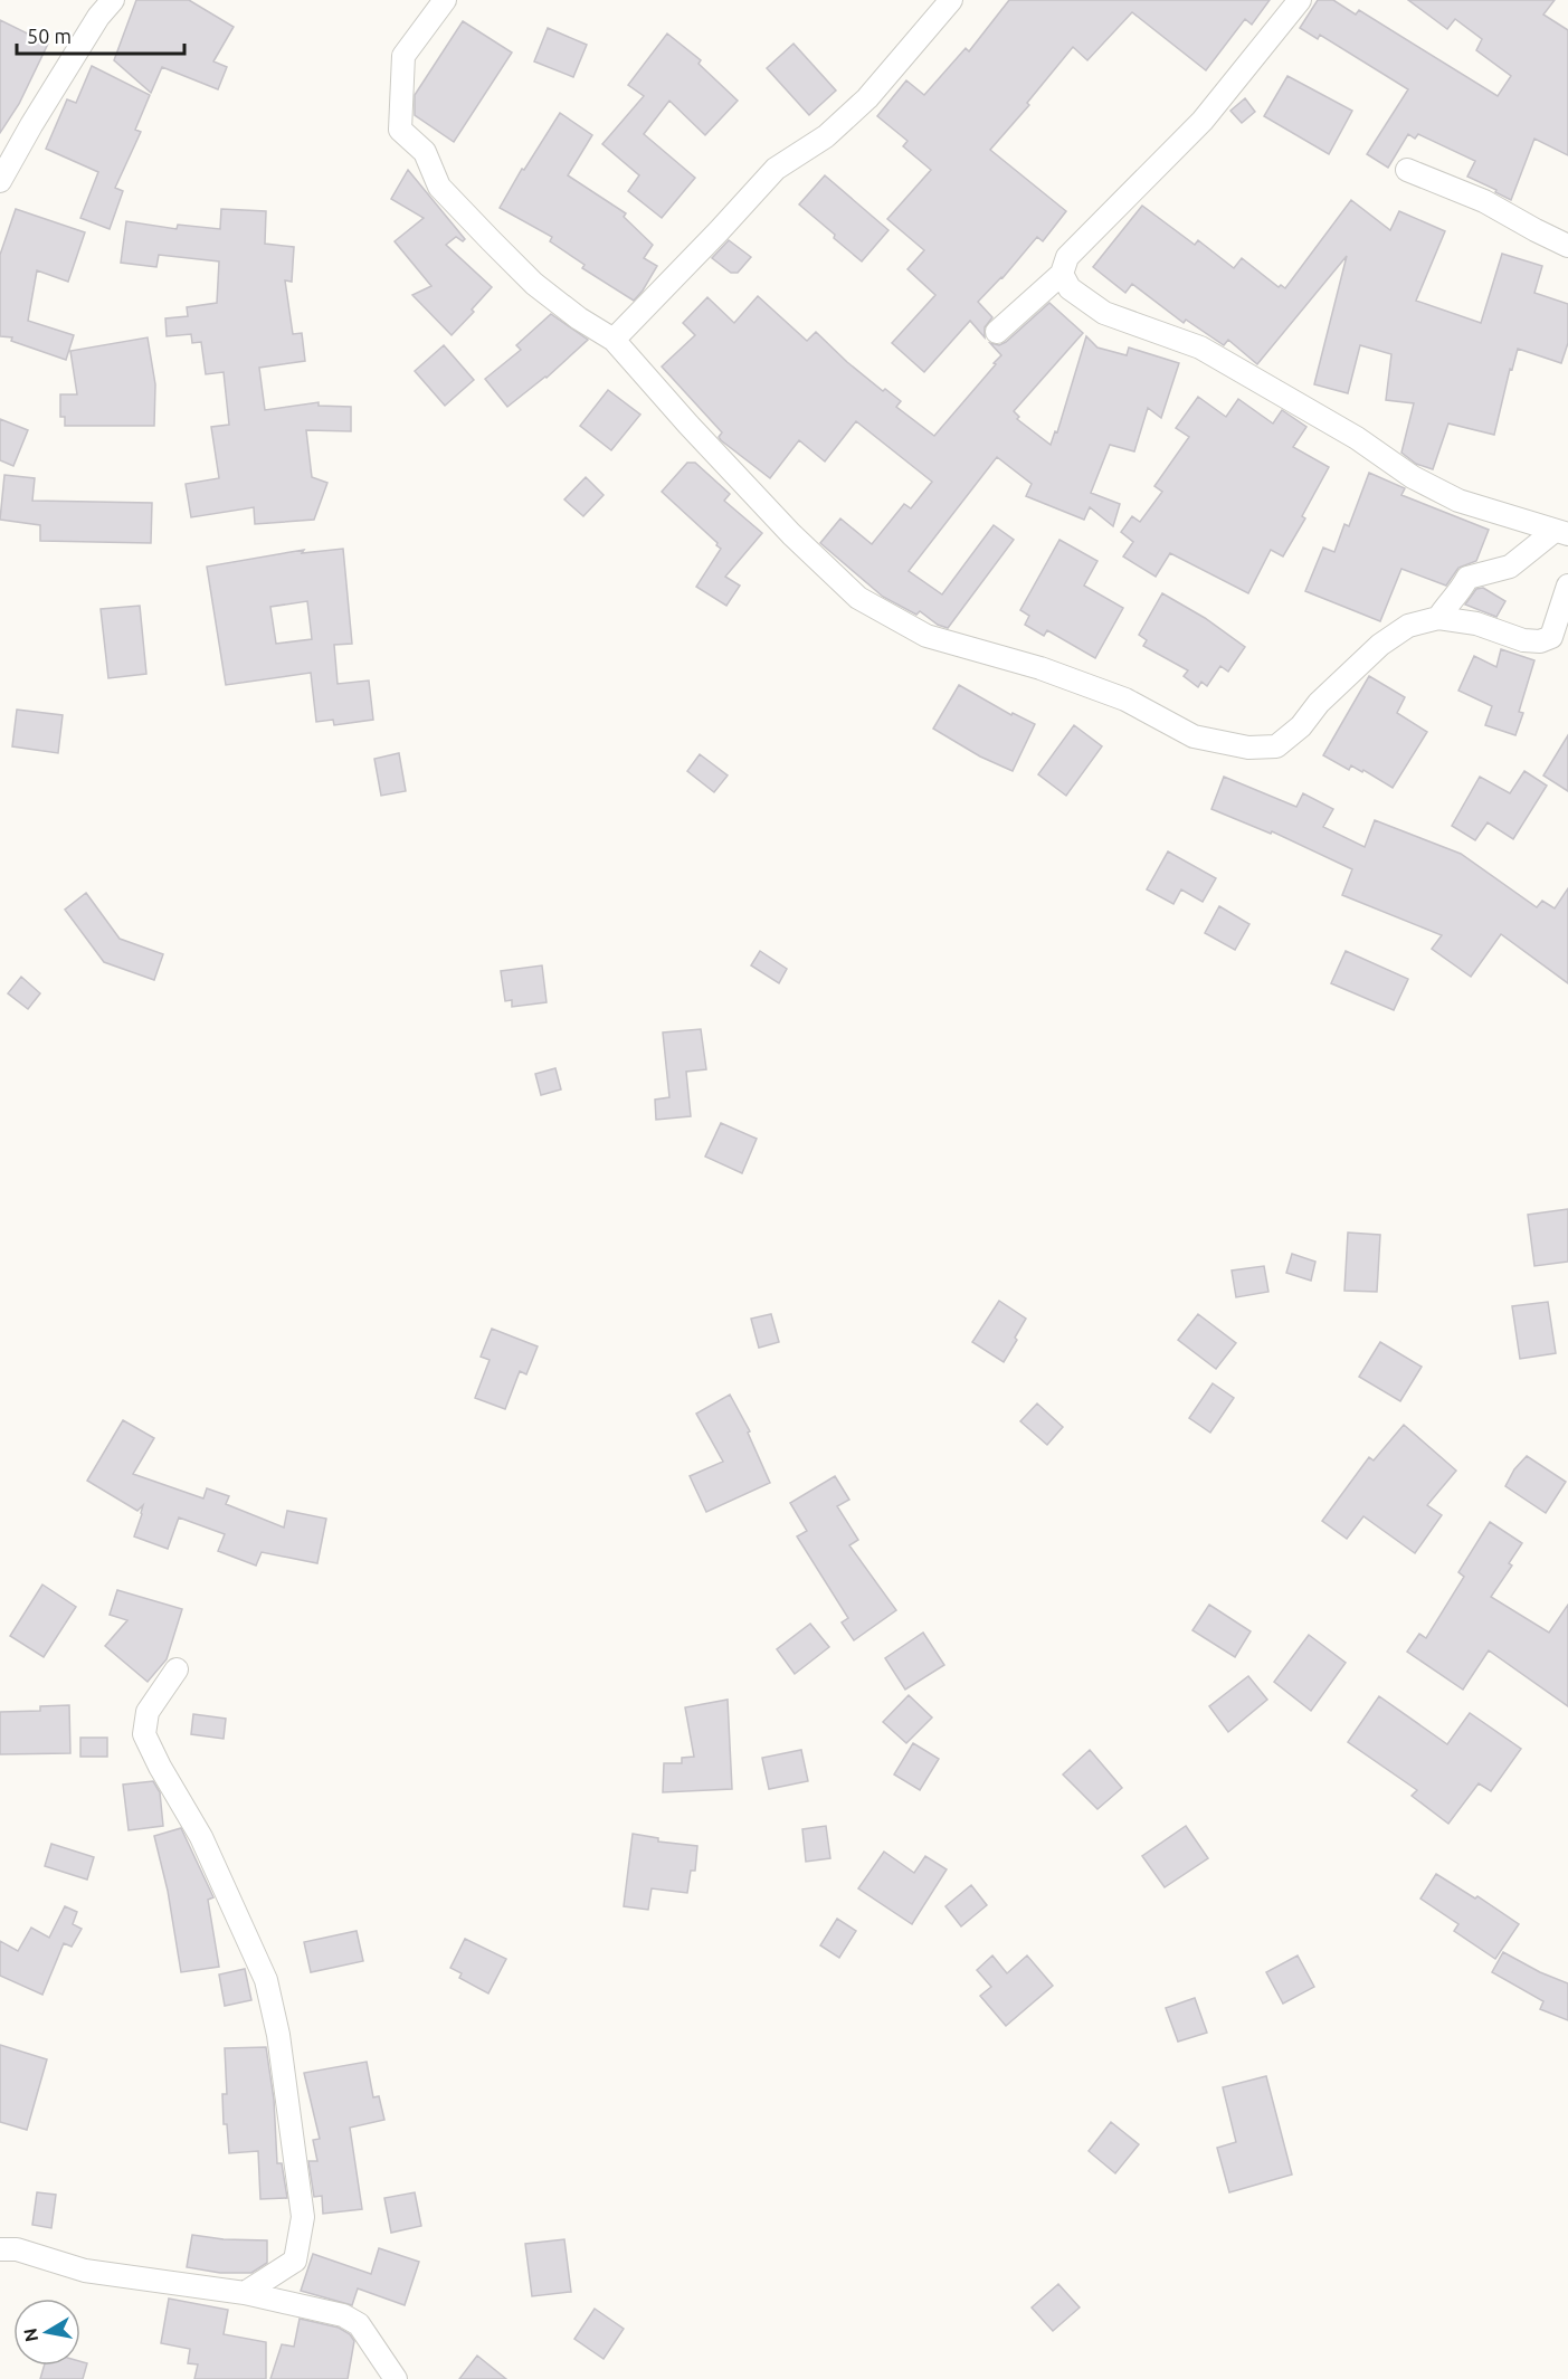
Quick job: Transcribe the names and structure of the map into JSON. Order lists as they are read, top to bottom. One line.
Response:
{"scale_bar":"50 m","north":"left"}
